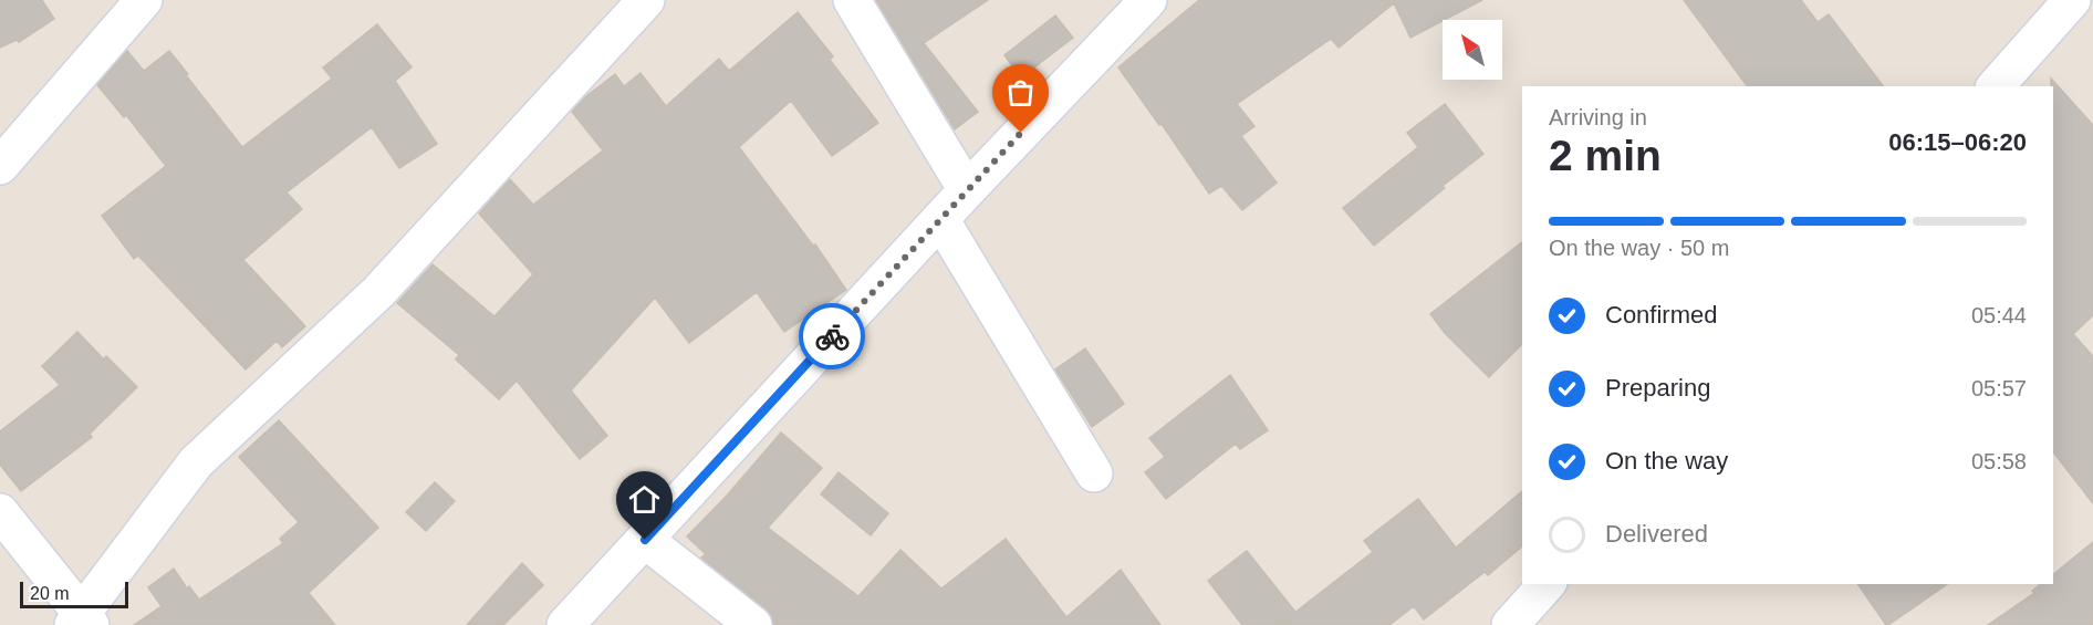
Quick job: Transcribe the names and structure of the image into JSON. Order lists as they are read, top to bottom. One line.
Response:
{"scale_bar":"20 m","north":"top left","page":{"heading":["2 min","Arriving in","06:15–06:20"],"bar":"On the way · 50 m","list":[["Confirmed","05:44"],["Preparing","05:57"],["On the way","05:58"],"Delivered"],"scale":"20 m"}}
